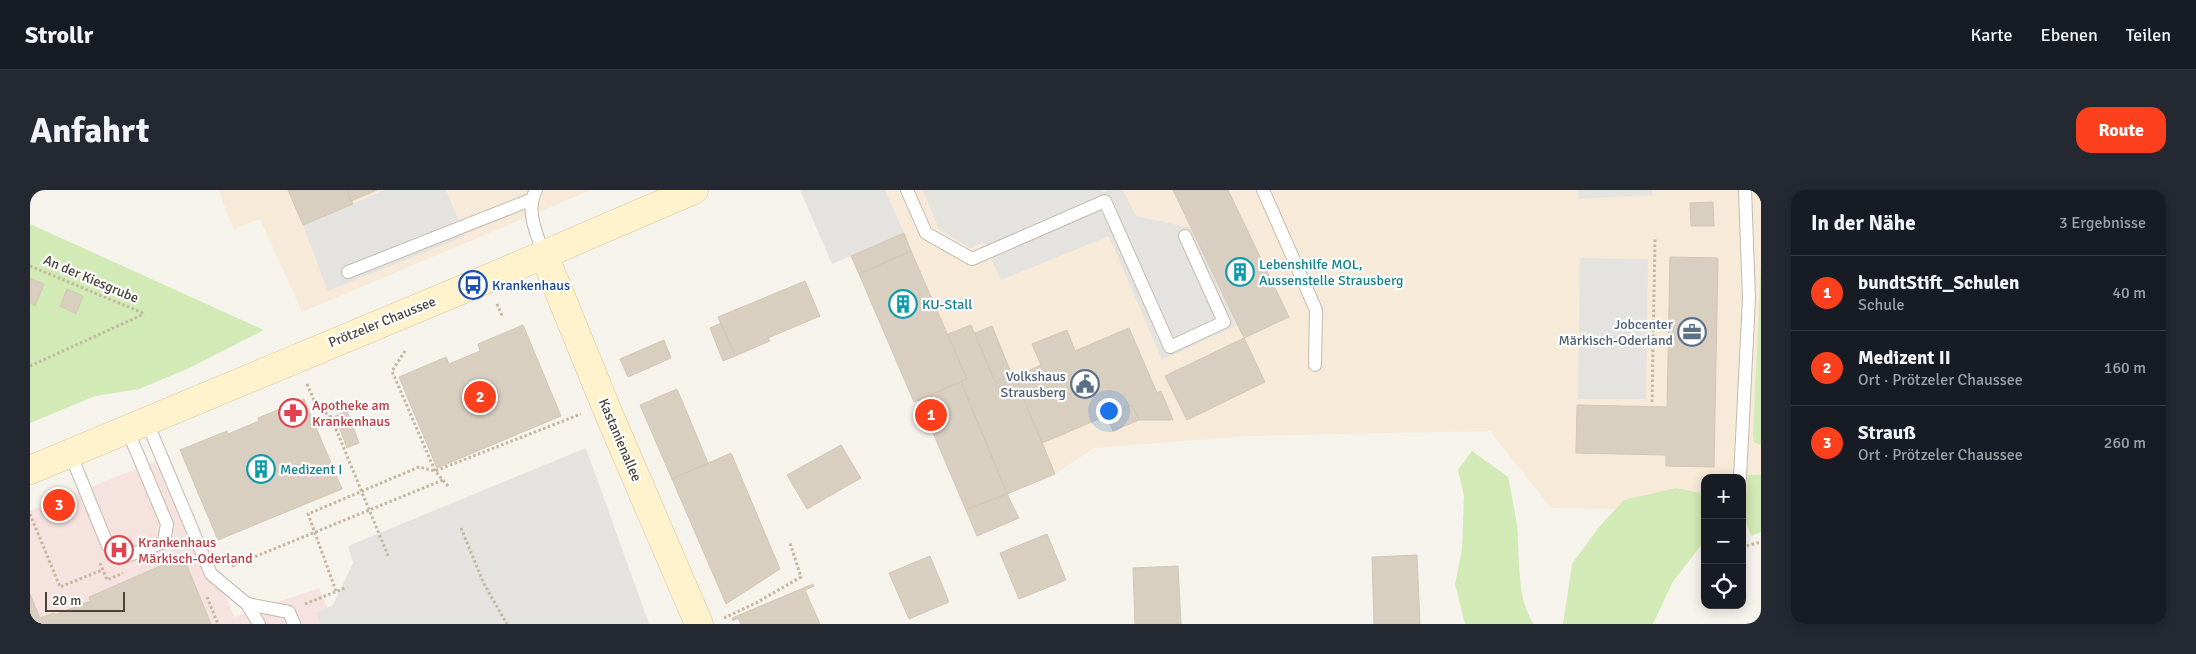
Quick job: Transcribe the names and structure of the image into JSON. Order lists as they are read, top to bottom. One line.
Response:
{"streets":{"main road":["Prötzeler Chaussee","Kastanienallee"],"path":["An der Kiesgrube"]},"crossings":[["Prötzeler Chaussee","Kastanienallee"]],"places":{"building":["Lebenshilfe MOL, Aussenstelle Strausberg","KU-Stall","Medizent I"],"bus stop":["Krankenhaus"],"office":["Jobcenter Märkisch-Oderland"],"public building":["Volkshaus Strausberg"],"pharmacy":["Apotheke am Krankenhaus"],"hospital":["Krankenhaus Märkisch-Oderland"]},"scale_bar":"20 m","page":{"header":"Strollr","nav":["Karte","Ebenen","Teilen"],"buttons":"Route","title":"Anfahrt","heading":["In der Nähe","3 Ergebnisse"],"list":[{"mark":"1","name":"bundtStift_Schulen","note":"Schule","value":"40 m"},{"mark":"2","name":"Medizent II","note":"Ort · Prötzeler Chaussee","value":"160 m"},{"mark":"3","name":"Strauß","note":"Ort · Prötzeler Chaussee","value":"260 m"}],"pins":["2","1","3"],"map_buttons":["+","−"],"scale":"20 m"}}
